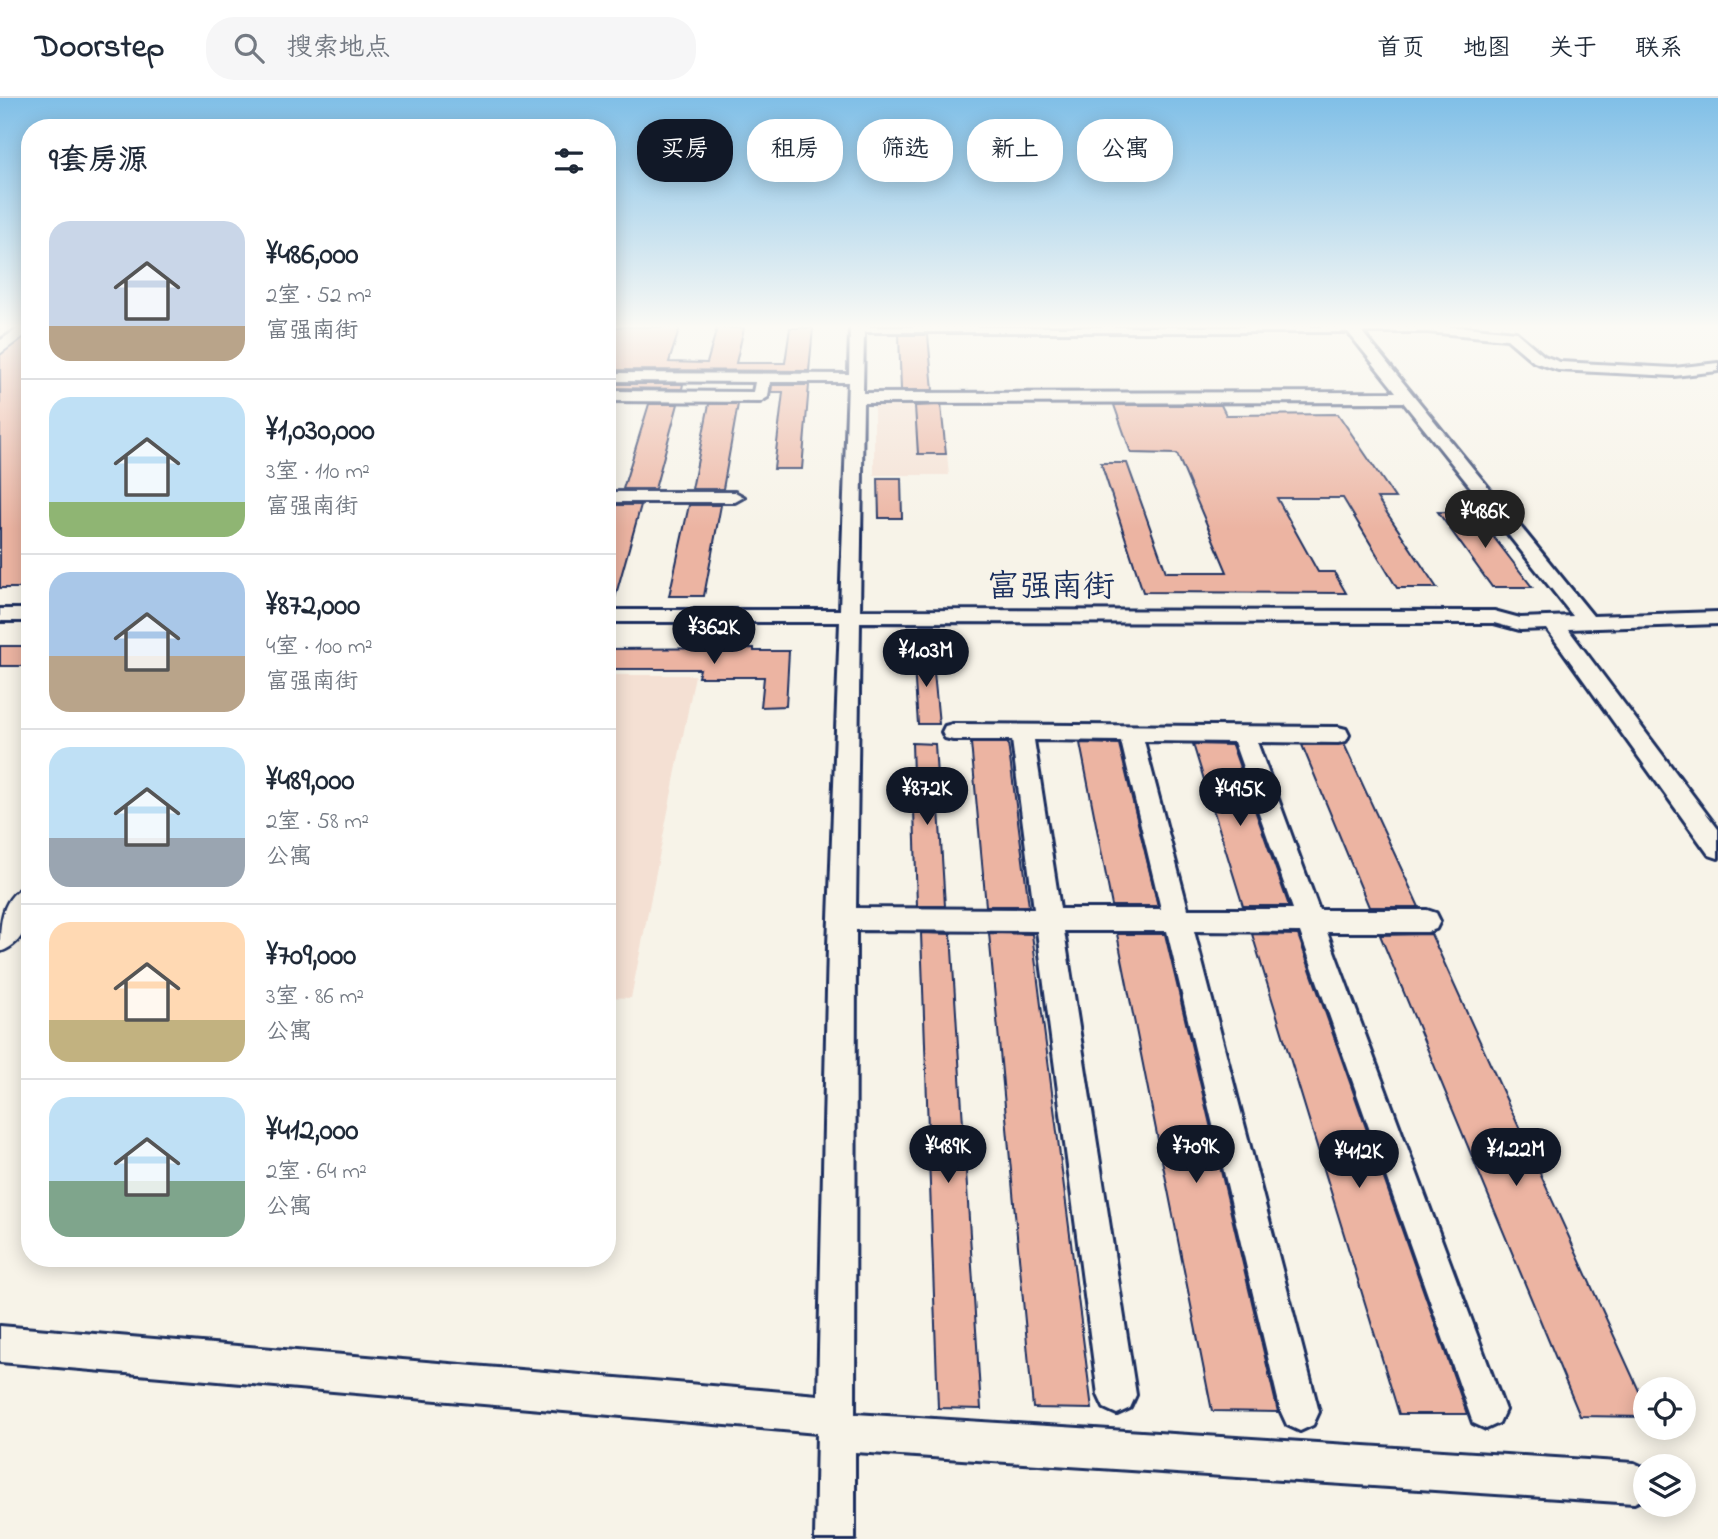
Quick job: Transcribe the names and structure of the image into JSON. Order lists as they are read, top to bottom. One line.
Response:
{"streets":{"street":["富强南街"]},"page":{"header":"Doorstep","search":"搜索地点","nav":["首页","地图","关于","联系"],"chip":["买房","租房","筛选","新上","公寓"],"heading":"9套房源","list":[{"name":"¥486,000","note":"2室 · 52 m² · 富强南街"},{"name":"¥1,030,000","note":"3室 · 110 m² · 富强南街"},{"name":"¥872,000","note":"4室 · 100 m² · 富强南街"},{"name":"¥489,000","note":"2室 · 58 m² · 公寓"},{"name":"¥709,000","note":"3室 · 86 m² · 公寓"},{"name":"¥412,000","note":"2室 · 64 m² · 公寓"}],"price":["¥486K","¥362K","¥1.03M","¥872K","¥495K","¥489K","¥709K","¥1.22M","¥412K"]}}
